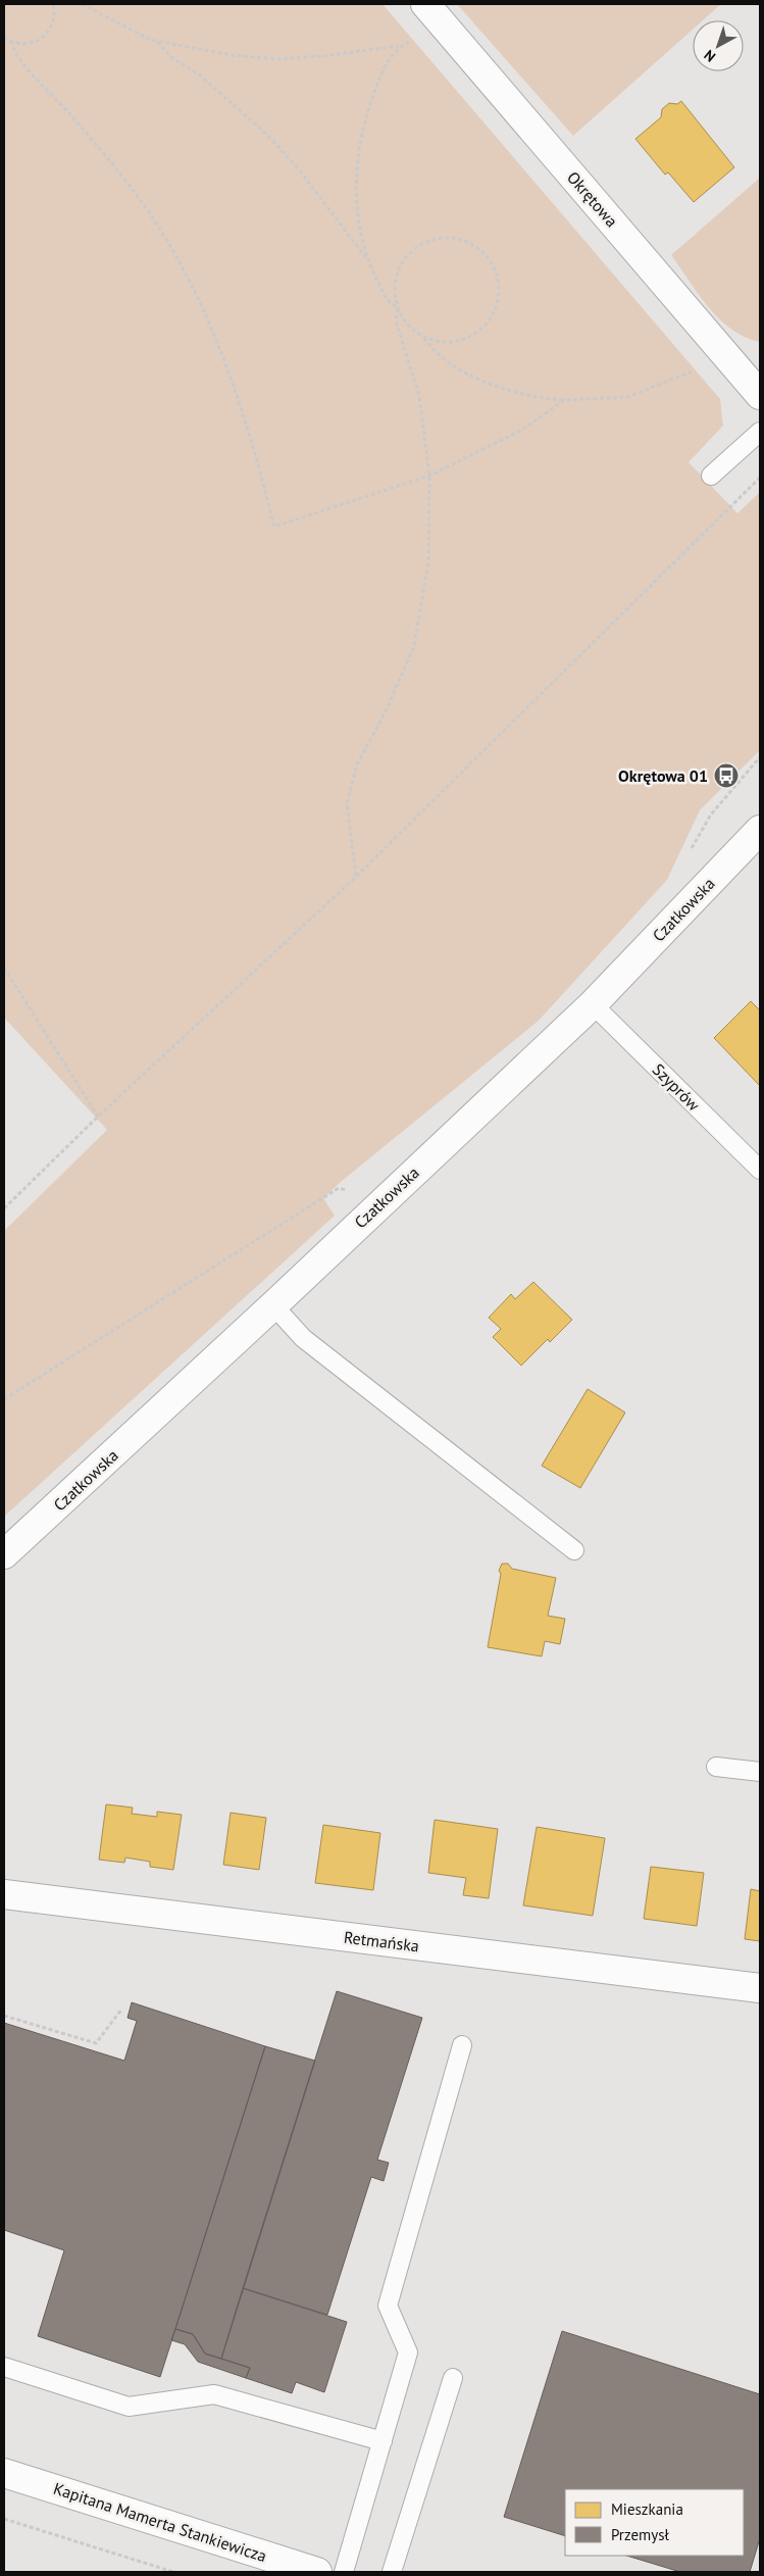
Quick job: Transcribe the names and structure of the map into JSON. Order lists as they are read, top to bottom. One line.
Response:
{"streets":{"street":["Okrętowa","Czatkowska","Retmańska","Kapitana Mamerta Stankiewicza"],"lane":["Szyprów"]},"crossings":[["Czatkowska","Szyprów"]],"places":{"bus stop":["Okrętowa 01"]},"legend":["Mieszkania","Przemysł"],"north":"bottom left"}
